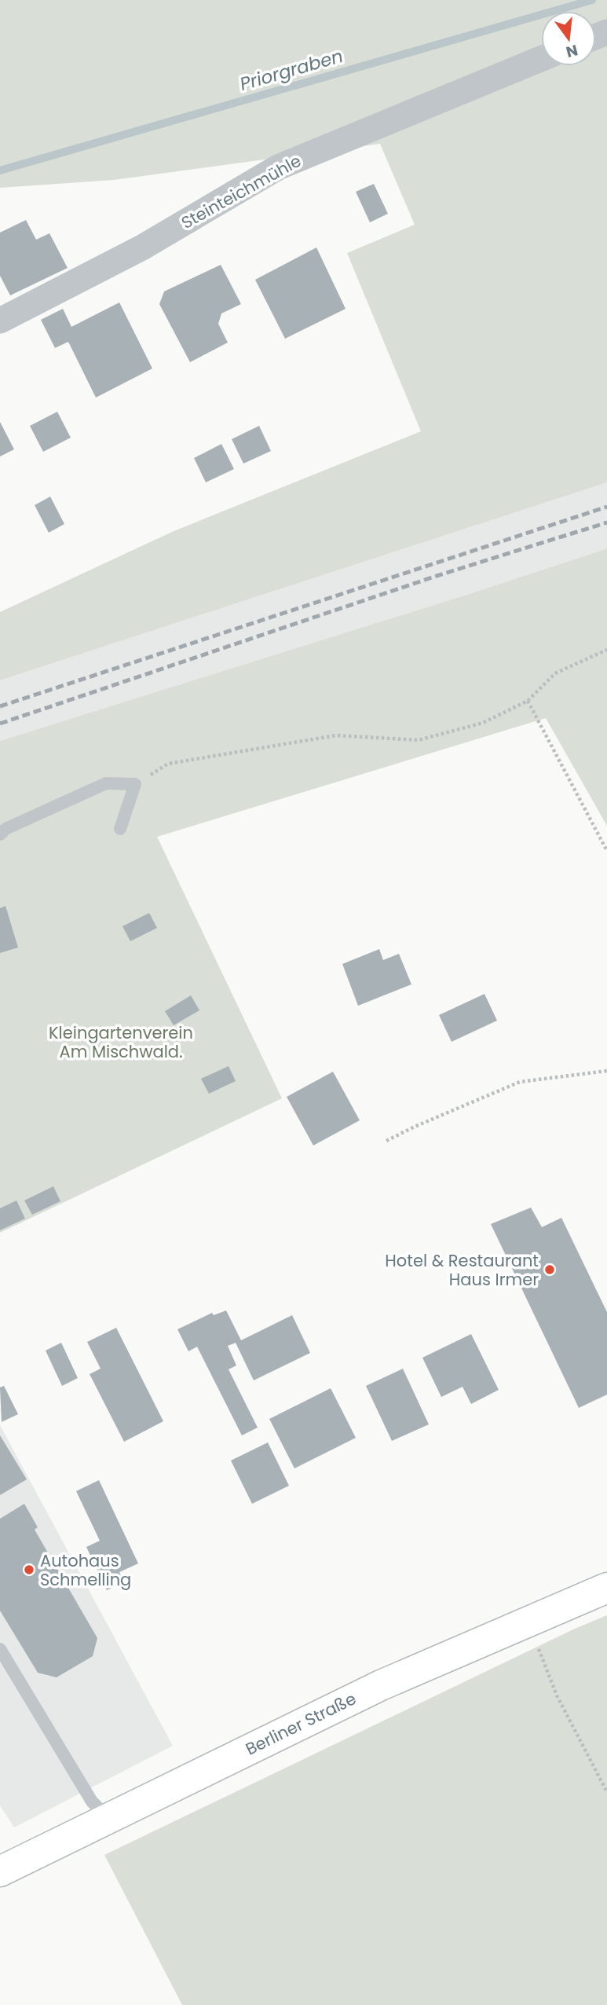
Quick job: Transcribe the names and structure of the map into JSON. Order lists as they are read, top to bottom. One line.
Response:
{"streets":{"main road":["Berliner Straße"],"street":["Steinteichmühle"]},"water":["Priorgraben"],"parks":["Kleingartenverein Am Mischwald."],"places":["Hotel & Restaurant Haus Irmer","Autohaus Schmelling"],"north":"bottom"}
